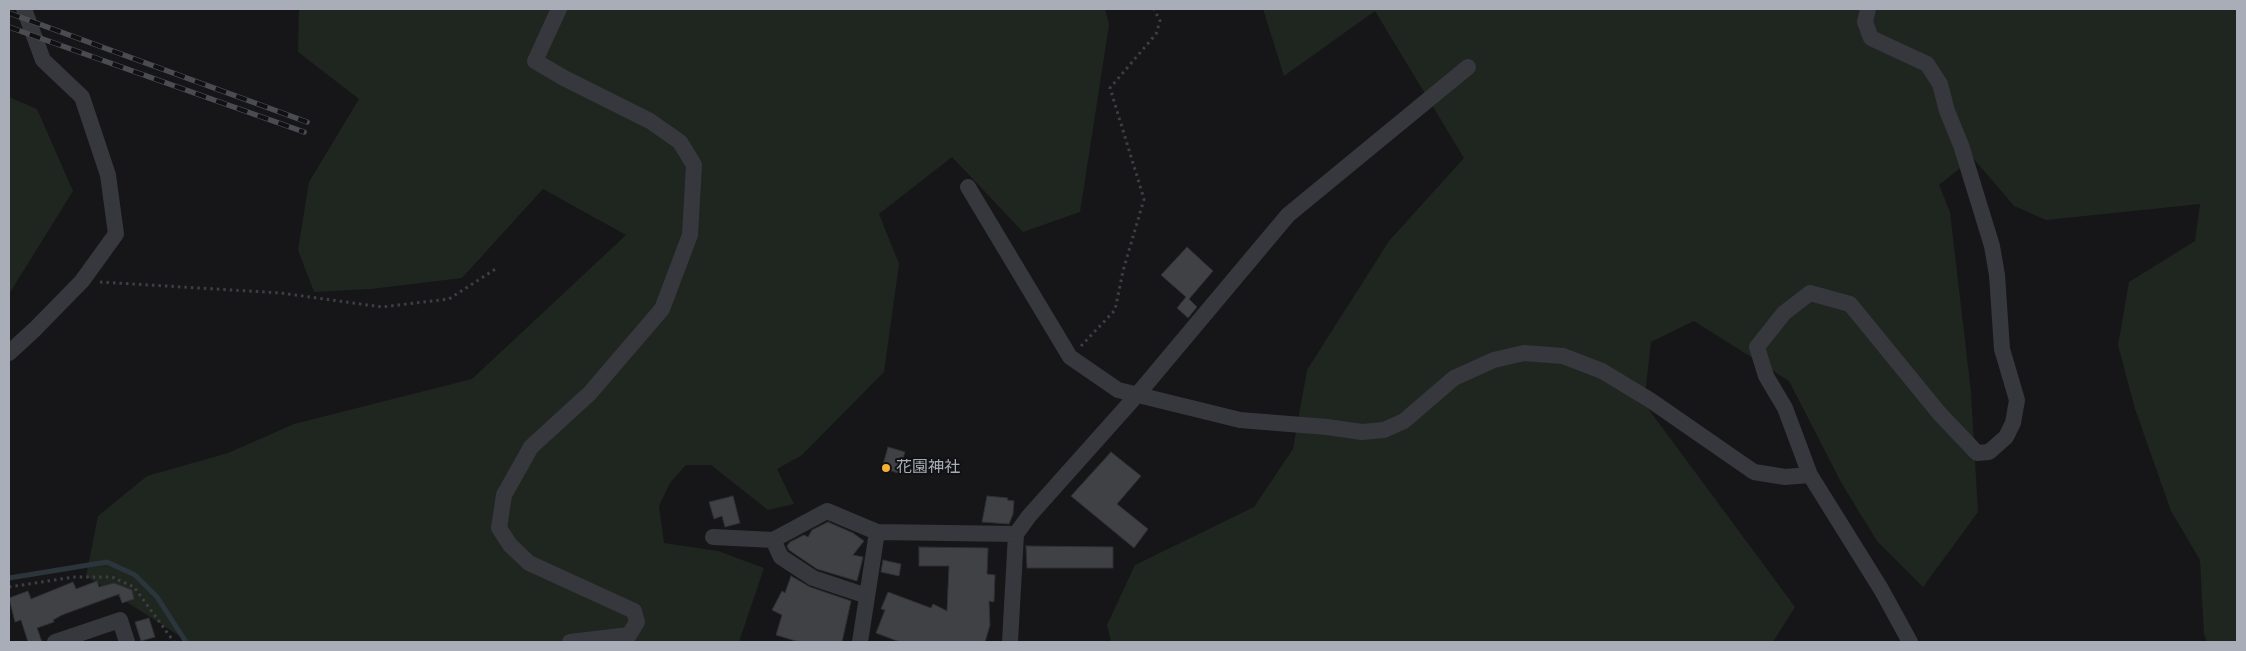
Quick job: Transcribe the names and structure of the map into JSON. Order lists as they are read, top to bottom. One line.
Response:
{"places":["花園神社"]}
